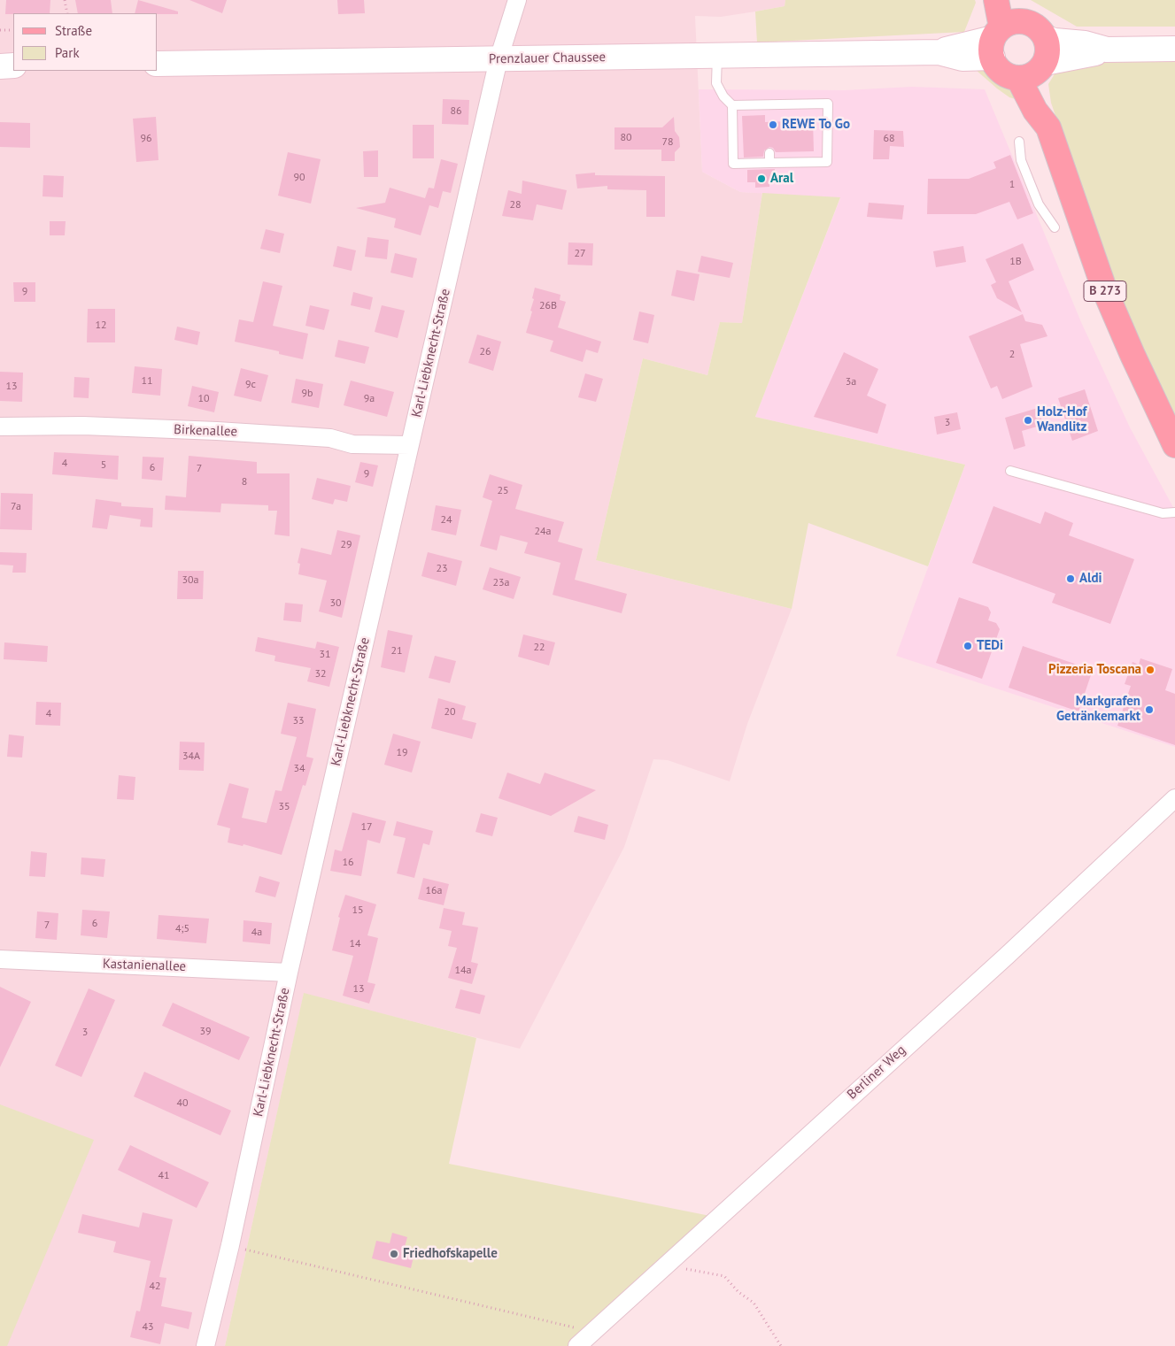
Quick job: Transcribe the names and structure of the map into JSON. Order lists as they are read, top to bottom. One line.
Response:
{"streets":{"main road":["Prenzlauer Chaussee","B 273"],"street":["Karl-Liebknecht-Straße","Birkenallee","Kastanienallee","Berliner Weg"]},"crossings":[["Prenzlauer Chaussee","B 273"],["Prenzlauer Chaussee","Karl-Liebknecht-Straße"],["Karl-Liebknecht-Straße","Birkenallee"],["Karl-Liebknecht-Straße","Kastanienallee"]],"places":["REWE To Go","Aral","Holz-Hof Wandlitz","Aldi","TEDi","Pizzeria Toscana","Markgrafen Getränkemarkt","Friedhofskapelle"],"house_numbers":["86","80","96","68","78","90","1","28","27","1B","9","26B","12","26","2","11","3a","9c","13","9b","10","9a","3","4","5","6","7","9","8","25","7a","24","24a","29","23","30a","23a","30","22","21","31","32","20","4","33","19","34A","34","35","17","16","16a","15","6","7","4;5","4a","14","14a","13","39","3","40","41","42","43"],"legend":["Straße","Park"]}
